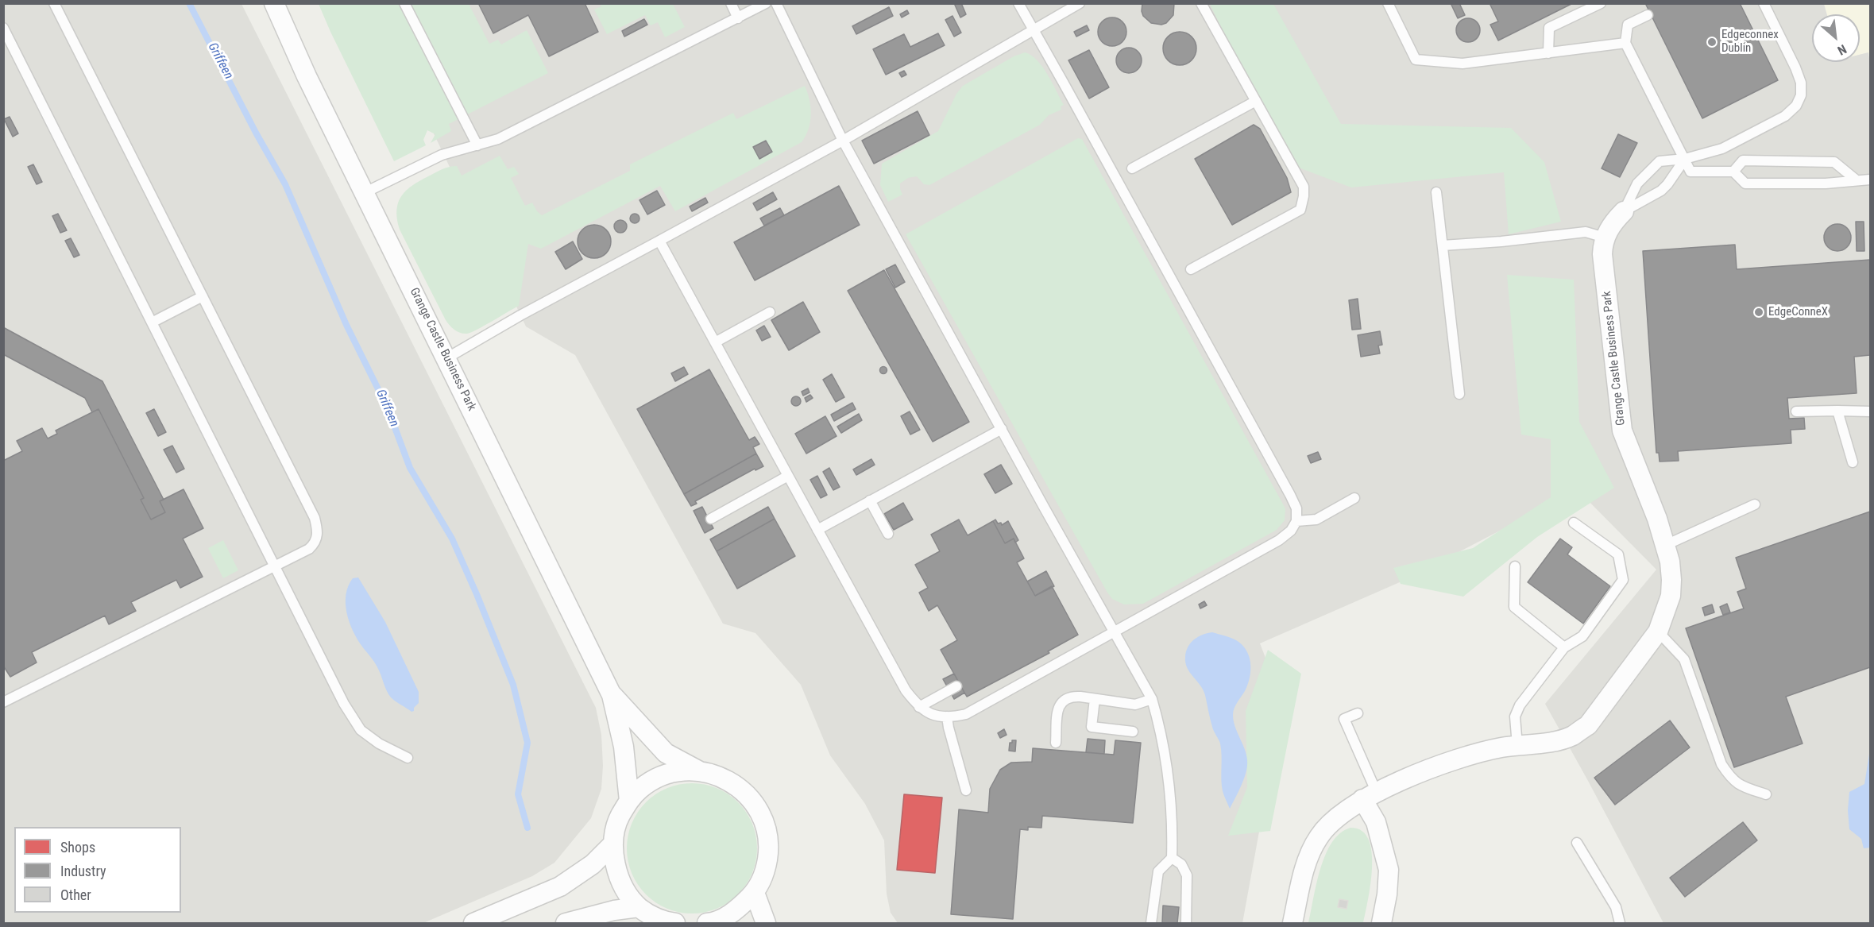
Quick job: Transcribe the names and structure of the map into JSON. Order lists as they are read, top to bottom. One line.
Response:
{"streets":{"street":["Grange Castle Business Park"]},"water":["Griffeen"],"places":["Edgeconnex Dublin","EdgeConneX"],"legend":["Shops","Industry","Other"],"north":"bottom right"}
